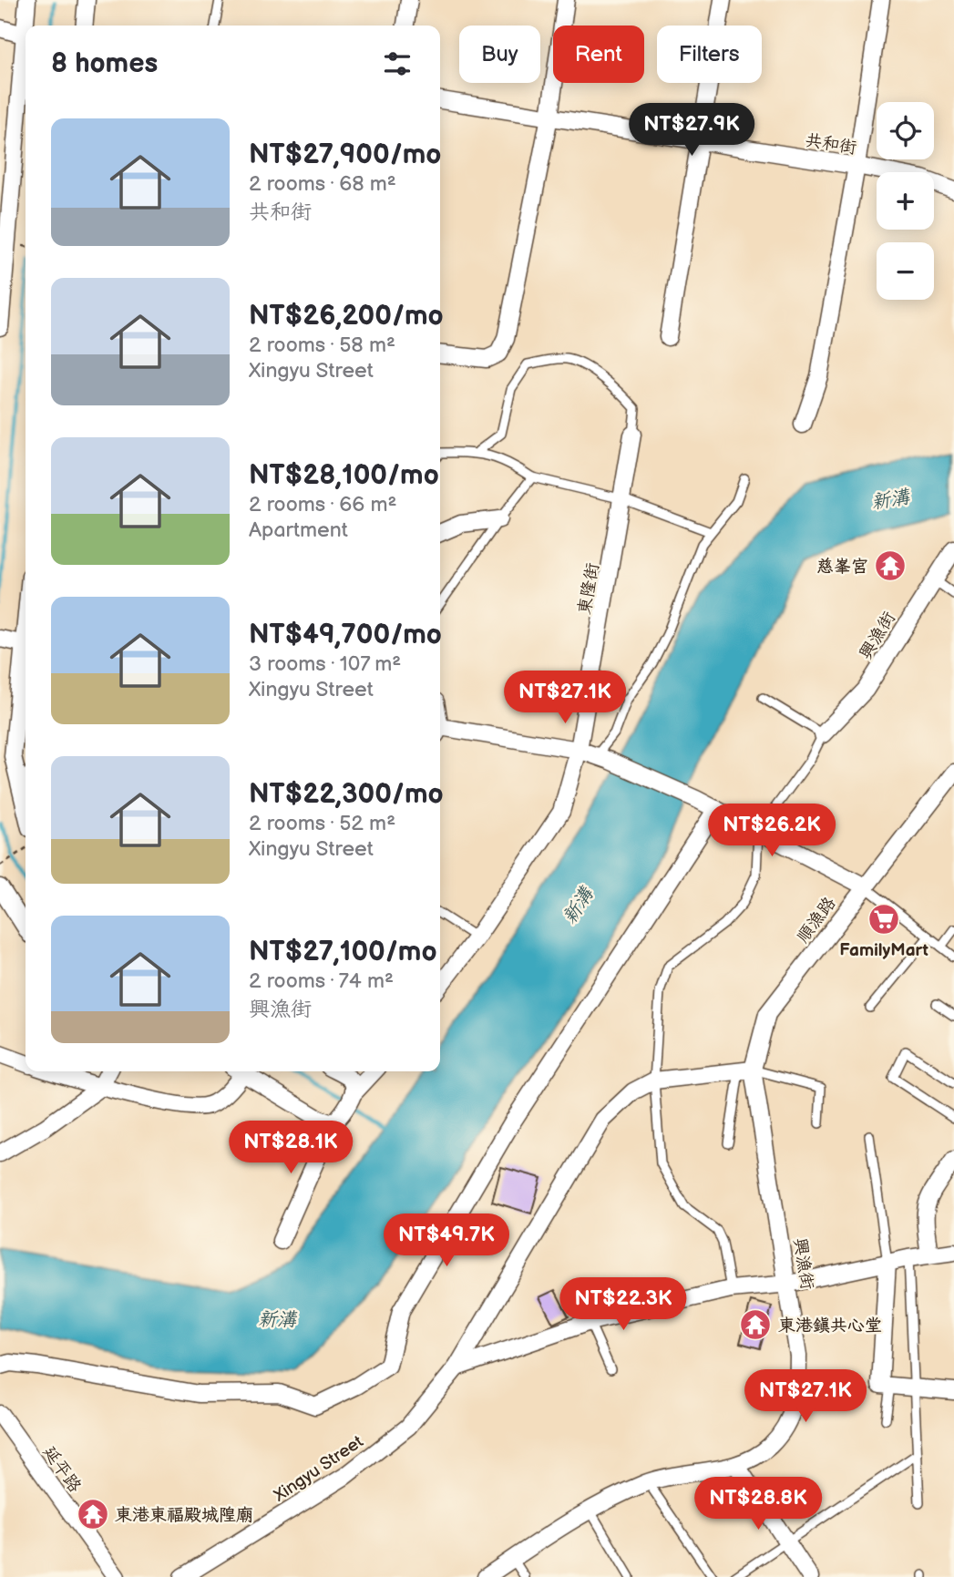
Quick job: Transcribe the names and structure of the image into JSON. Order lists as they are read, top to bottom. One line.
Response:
{"streets":{"street":["共和街","東隆街","興漁街","順漁路","Xingyu Street","延平路"]},"crossings":[["興漁街","順漁路"],["興漁街","Xingyu Street"],["順漁路","Xingyu Street"]],"water":["新溝"],"places":{"temple":["慈峯宮","東港鎮共心堂","東港東福殿城隍廟"],"supermarket":["FamilyMart"]},"page":{"chip":["Buy","Rent","Filters"],"heading":"8 homes","map_buttons":["+","−"],"list":[{"name":"NT$27,900/mo","note":"2 rooms · 68 m² · 共和街"},{"name":"NT$26,200/mo","note":"2 rooms · 58 m² · Xingyu Street"},{"name":"NT$28,100/mo","note":"2 rooms · 66 m² · Apartment"},{"name":"NT$49,700/mo","note":"3 rooms · 107 m² · Xingyu Street"},{"name":"NT$22,300/mo","note":"2 rooms · 52 m² · Xingyu Street"},{"name":"NT$27,100/mo","note":"2 rooms · 74 m² · 興漁街"}],"price":["NT$27.9K","NT$27.1K","NT$26.2K","NT$28.1K","NT$49.7K","NT$22.3K","NT$27.1K","NT$28.8K"]}}
